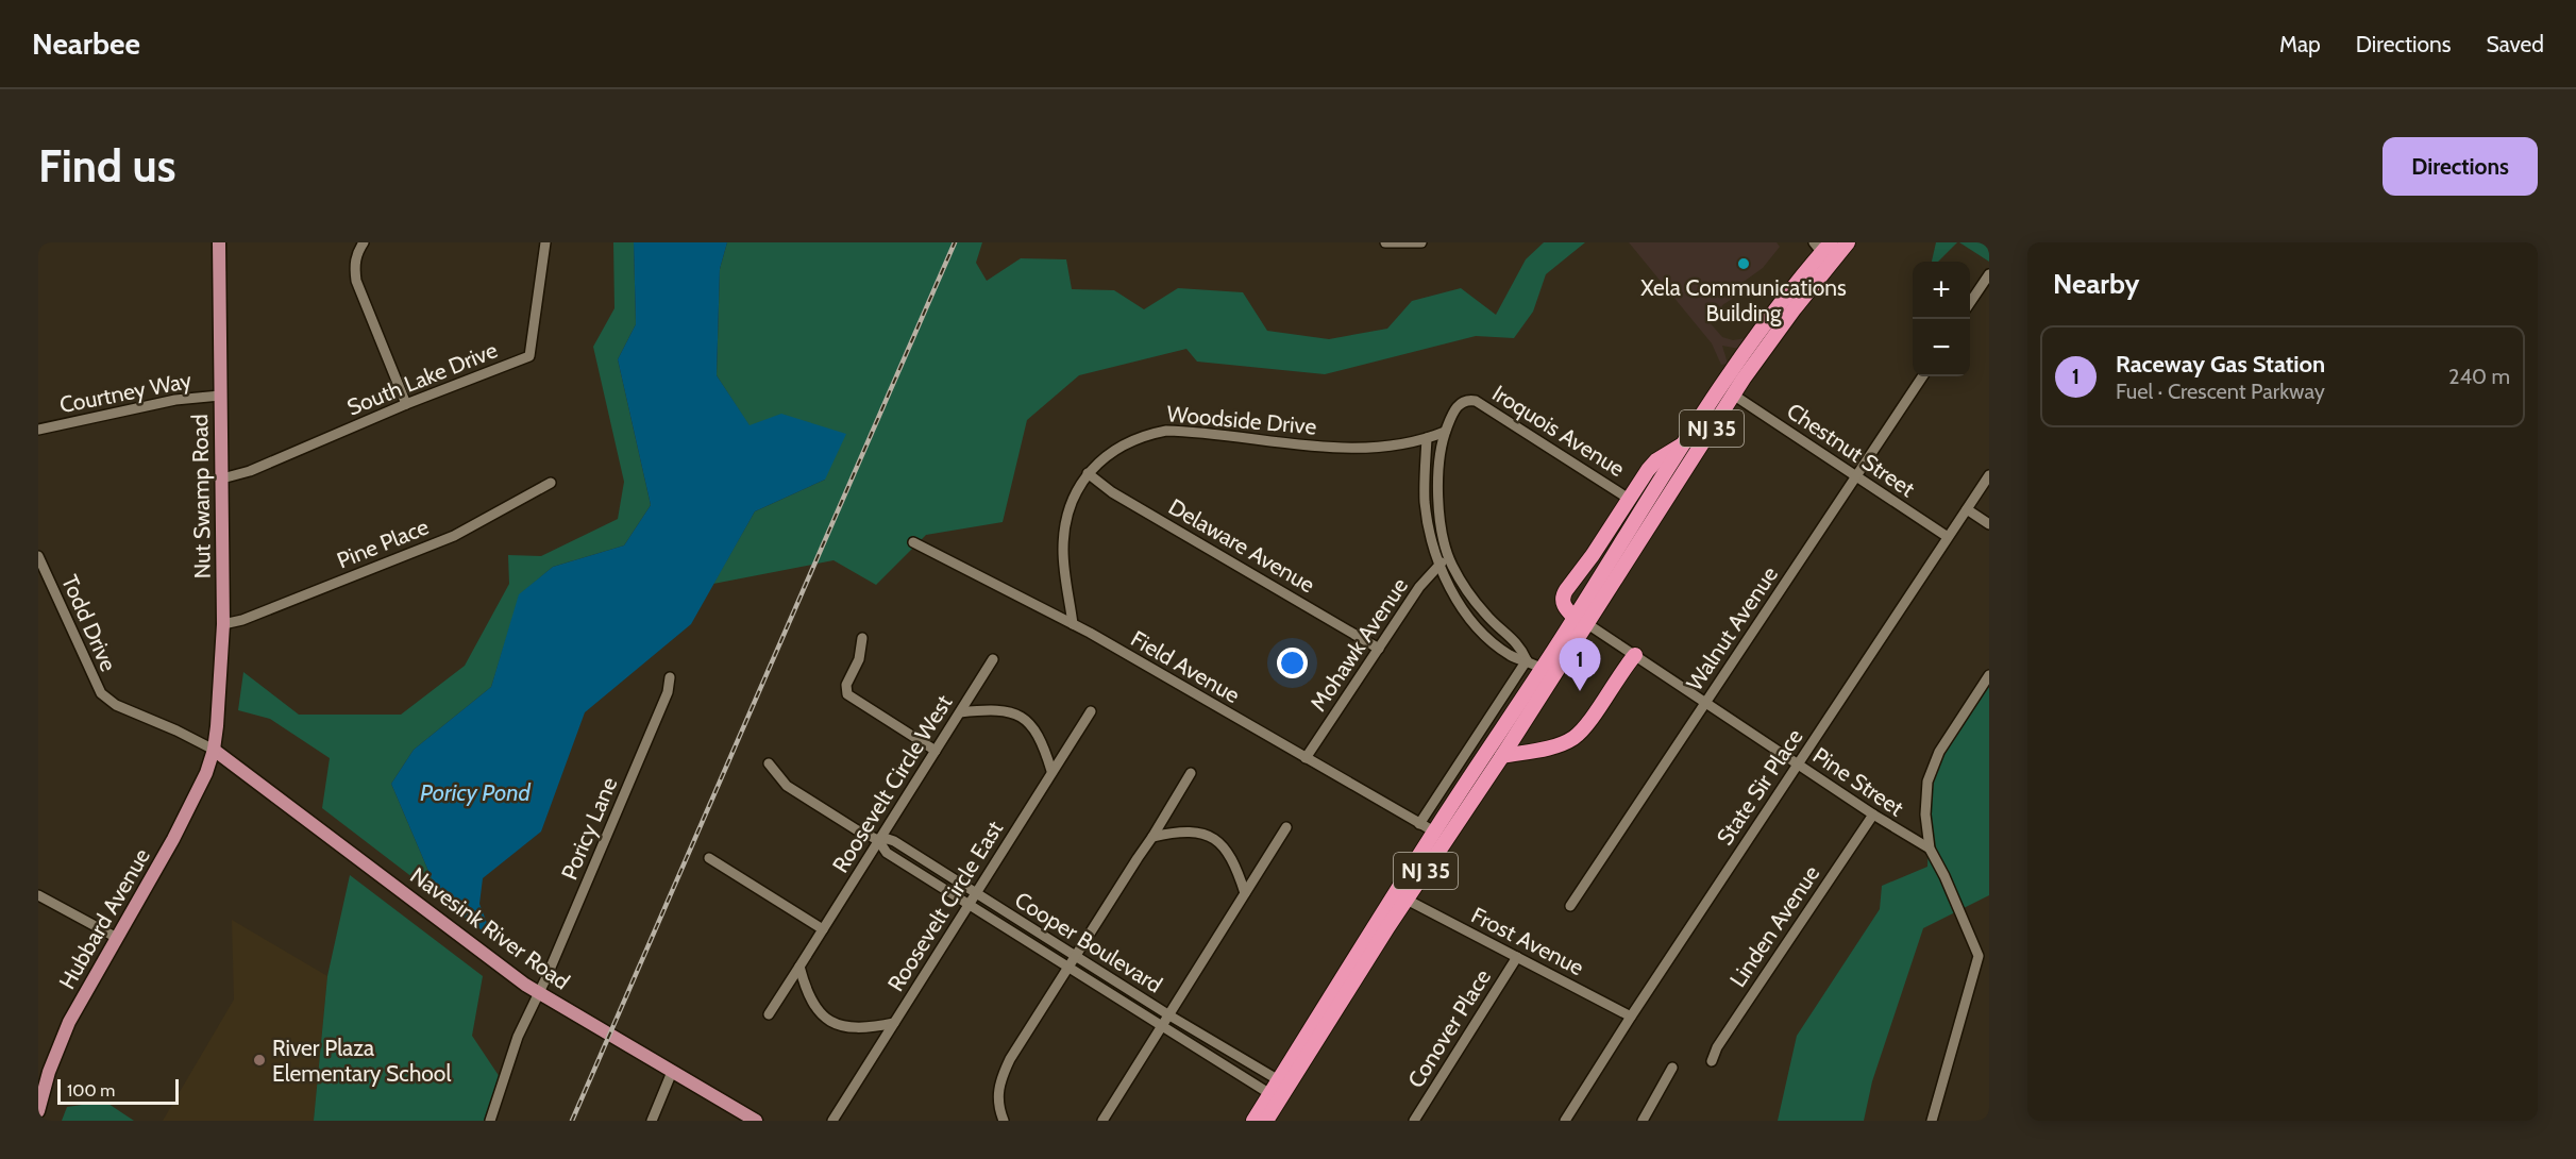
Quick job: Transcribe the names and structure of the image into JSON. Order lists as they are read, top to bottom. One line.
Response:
{"streets":{"highway":["NJ 35"],"main road":["Nut Swamp Road","Hubbard Avenue","Navesink River Road"],"street":["South Lake Drive","Courtney Way","Woodside Drive","Iroquois Avenue","Chestnut Street","Pine Place","Delaware Avenue","Todd Drive","Walnut Avenue","Mohawk Avenue","Field Avenue","Pine Street","Roosevelt Circle West","State Sir Place","Poricy Lane","Roosevelt Circle East","Linden Avenue","Frost Avenue","Cooper Boulevard","Conover Place"]},"crossings":[["South Lake Drive","Nut Swamp Road"],["Courtney Way","Nut Swamp Road"],["Woodside Drive","Iroquois Avenue"],["Woodside Drive","Delaware Avenue"],["Woodside Drive","Field Avenue"],["NJ 35","Chestnut Street"],["NJ 35","Field Avenue"],["NJ 35","Pine Street"],["NJ 35","Frost Avenue"],["NJ 35","Cooper Boulevard"],["Chestnut Street","Walnut Avenue"],["Chestnut Street","State Sir Place"],["Nut Swamp Road","Pine Place"],["Nut Swamp Road","Todd Drive"],["Nut Swamp Road","Hubbard Avenue"],["Nut Swamp Road","Navesink River Road"],["Delaware Avenue","Mohawk Avenue"],["Todd Drive","Hubbard Avenue"],["Todd Drive","Navesink River Road"],["Walnut Avenue","Pine Street"],["Mohawk Avenue","Field Avenue"],["Pine Street","State Sir Place"],["Pine Street","Linden Avenue"],["Roosevelt Circle West","Cooper Boulevard"],["State Sir Place","Frost Avenue"],["Poricy Lane","Navesink River Road"],["Roosevelt Circle East","Cooper Boulevard"],["Hubbard Avenue","Navesink River Road"],["Frost Avenue","Conover Place"]],"water":["Poricy Pond"],"places":["Xela Communications Building","River Plaza Elementary School"],"scale_bar":"100 m","page":{"header":"Nearbee","nav":["Map","Directions","Saved"],"buttons":"Directions","title":"Find us","heading":"Nearby","map_buttons":["+","−"],"list":[{"mark":"1","name":"Raceway Gas Station","note":"Fuel · Crescent Parkway","value":"240 m"}],"pins":"1","scale":"100 m"}}
